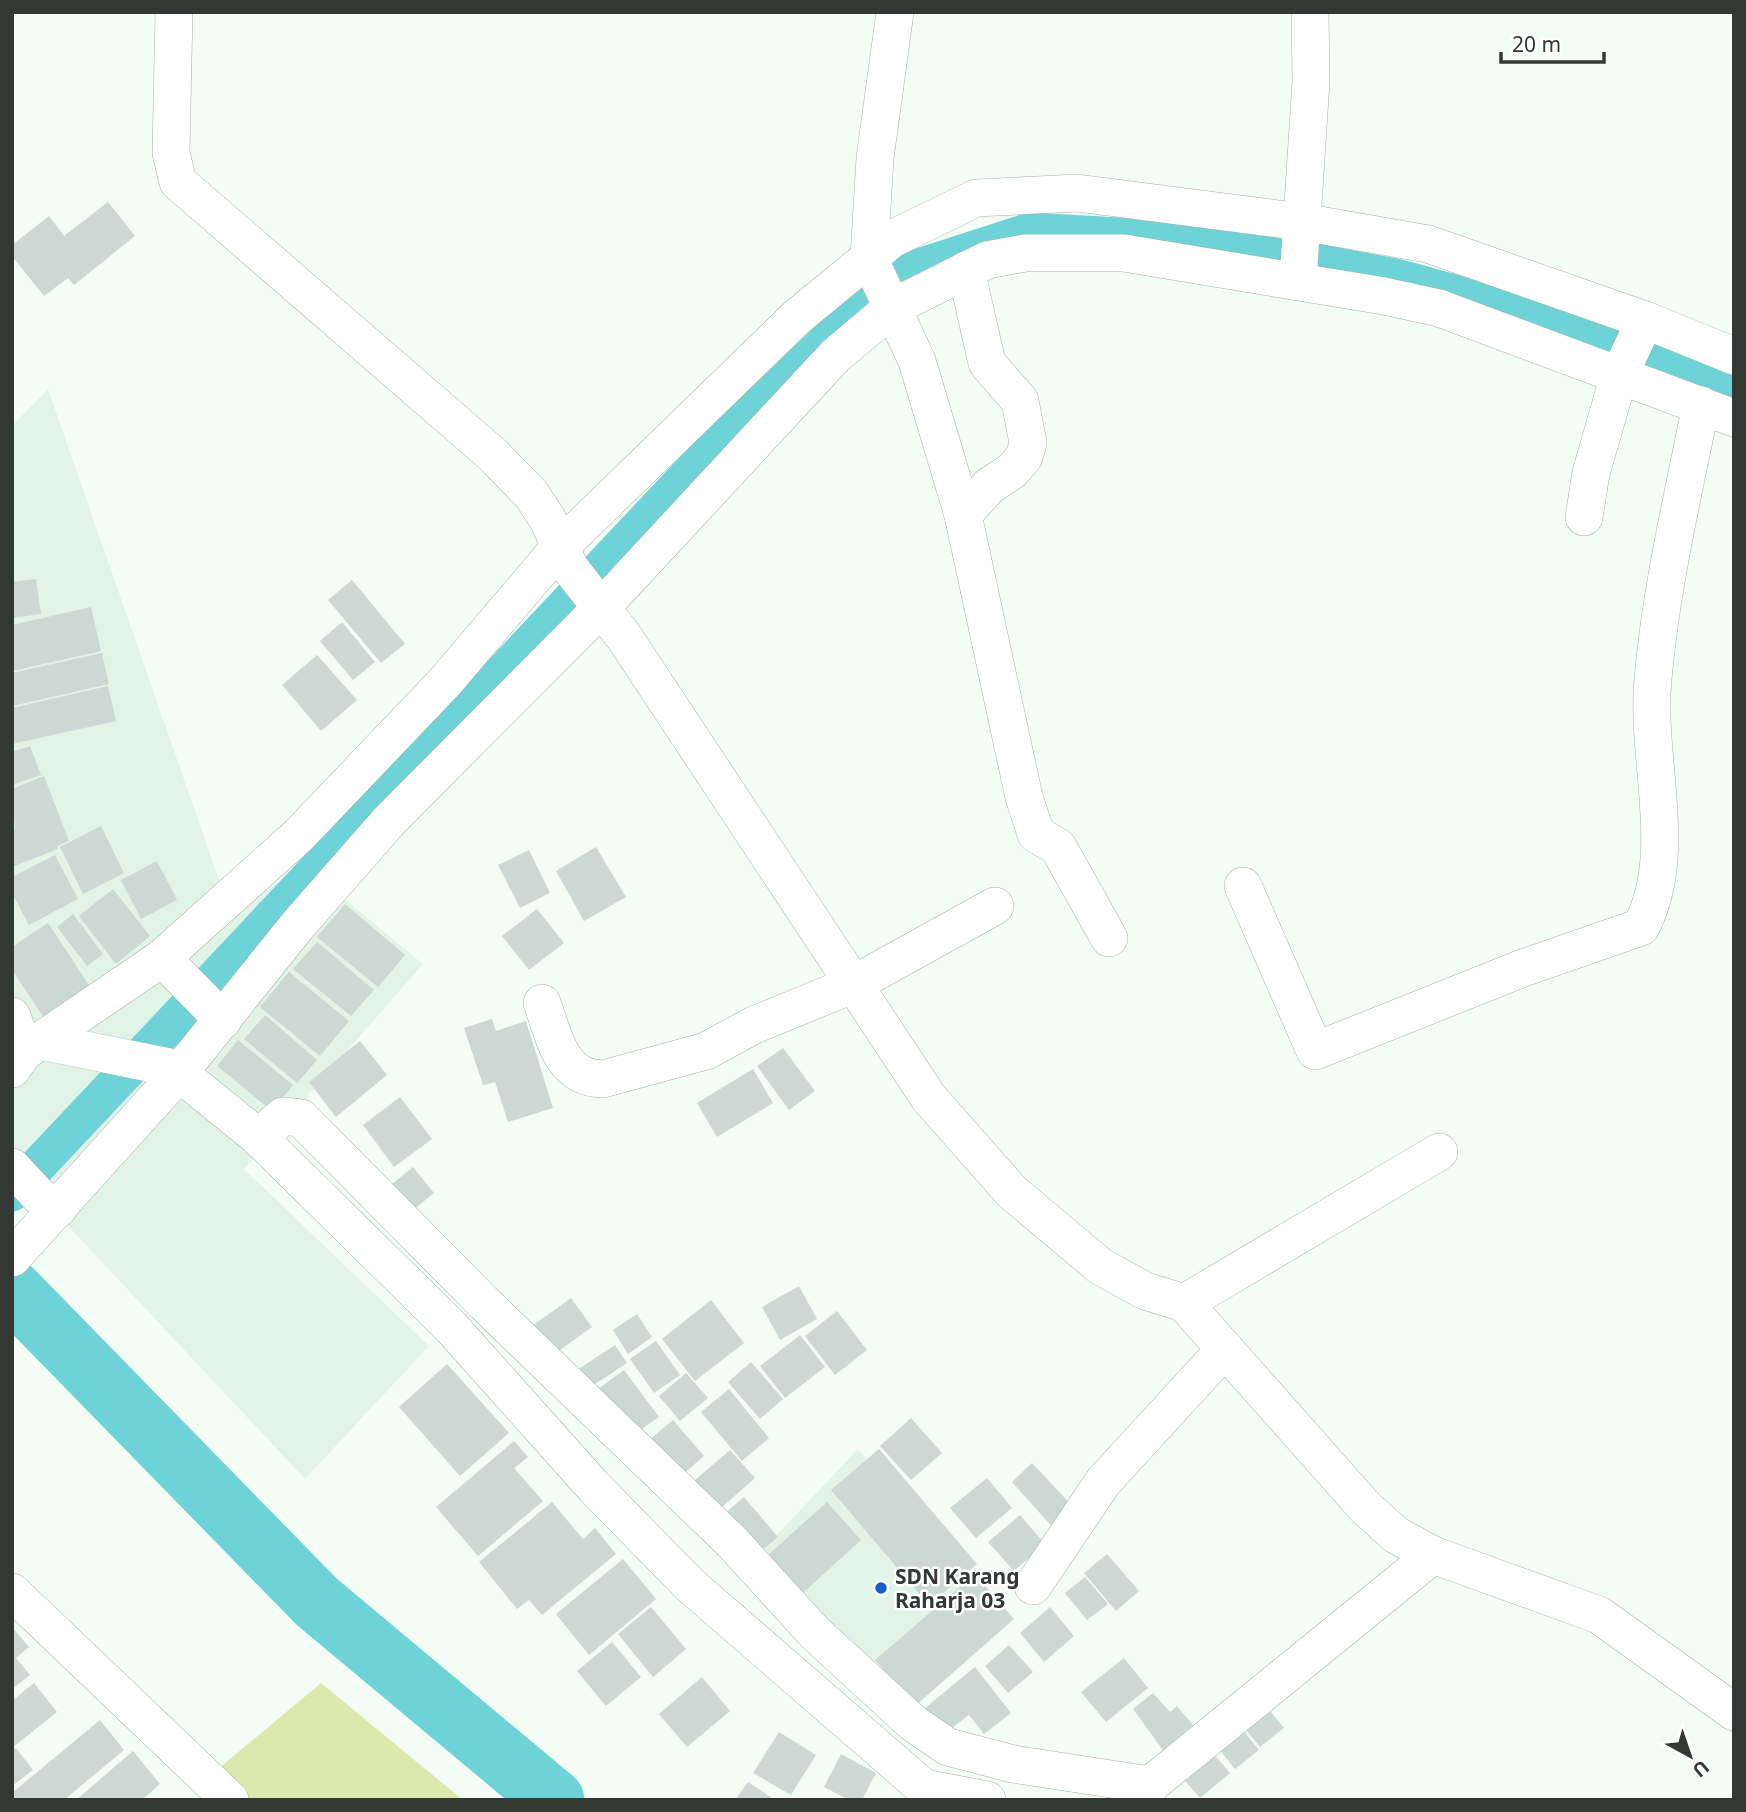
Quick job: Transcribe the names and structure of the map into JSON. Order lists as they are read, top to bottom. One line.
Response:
{"places":["SDN Karang Raharja 03"],"scale_bar":"20 m","north":"bottom right"}
